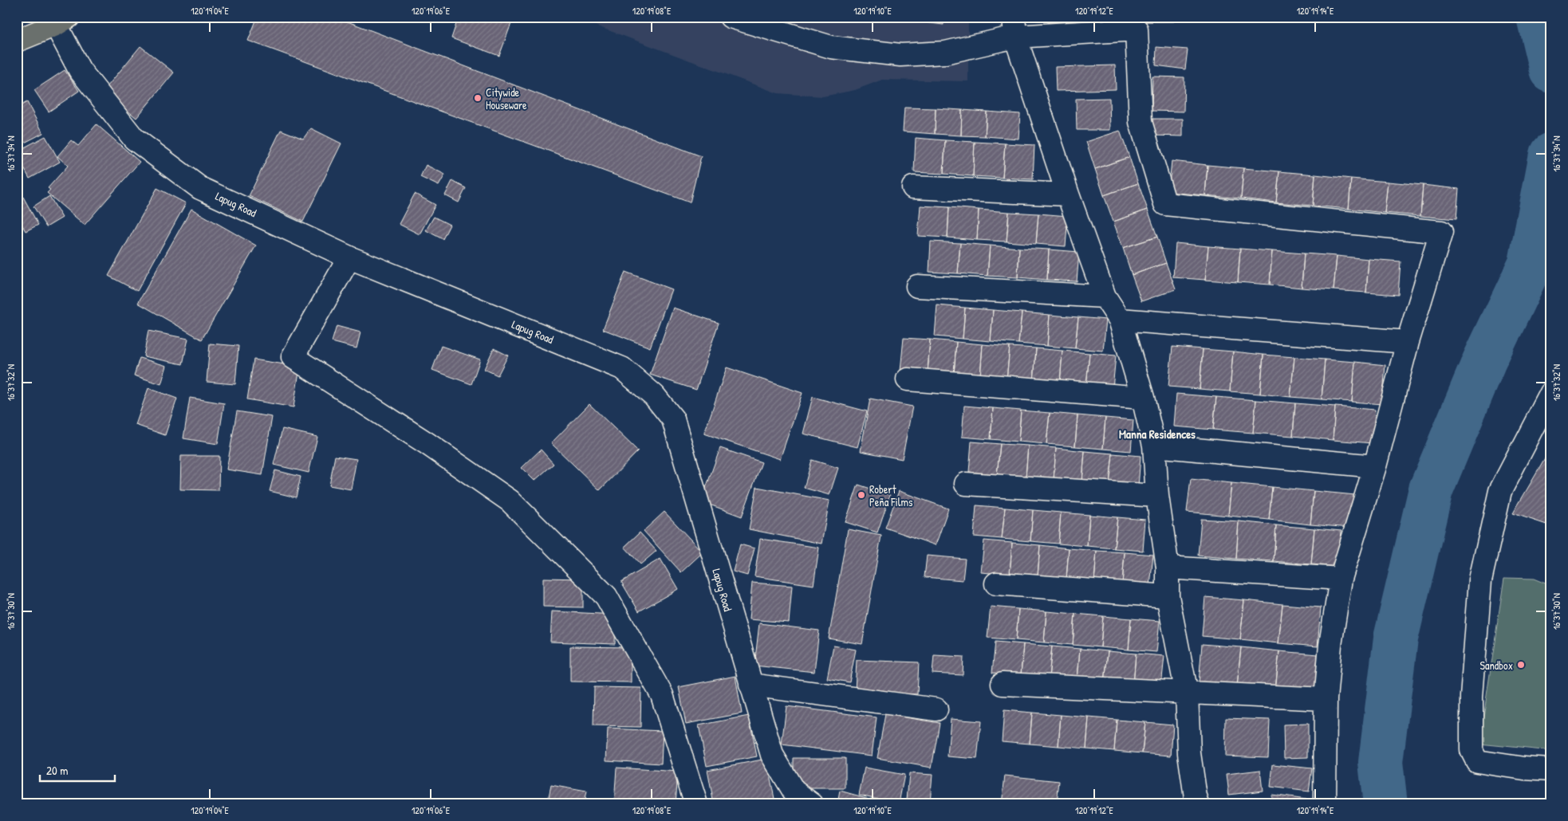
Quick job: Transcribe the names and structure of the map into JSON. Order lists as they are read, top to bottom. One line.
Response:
{"streets":{"street":["Lapug Road"]},"districts":["Manna Residences"],"places":["Citywide Houseware","Robert Peña Films","Sandbox"],"scale_bar":"20 m","coordinates":["120°19'04\"E","120°19'06\"E","120°19'08\"E","120°19'10\"E","120°19'12\"E","120°19'14\"E","16°37'34\"N","16°37'32\"N","16°37'30\"N"]}
